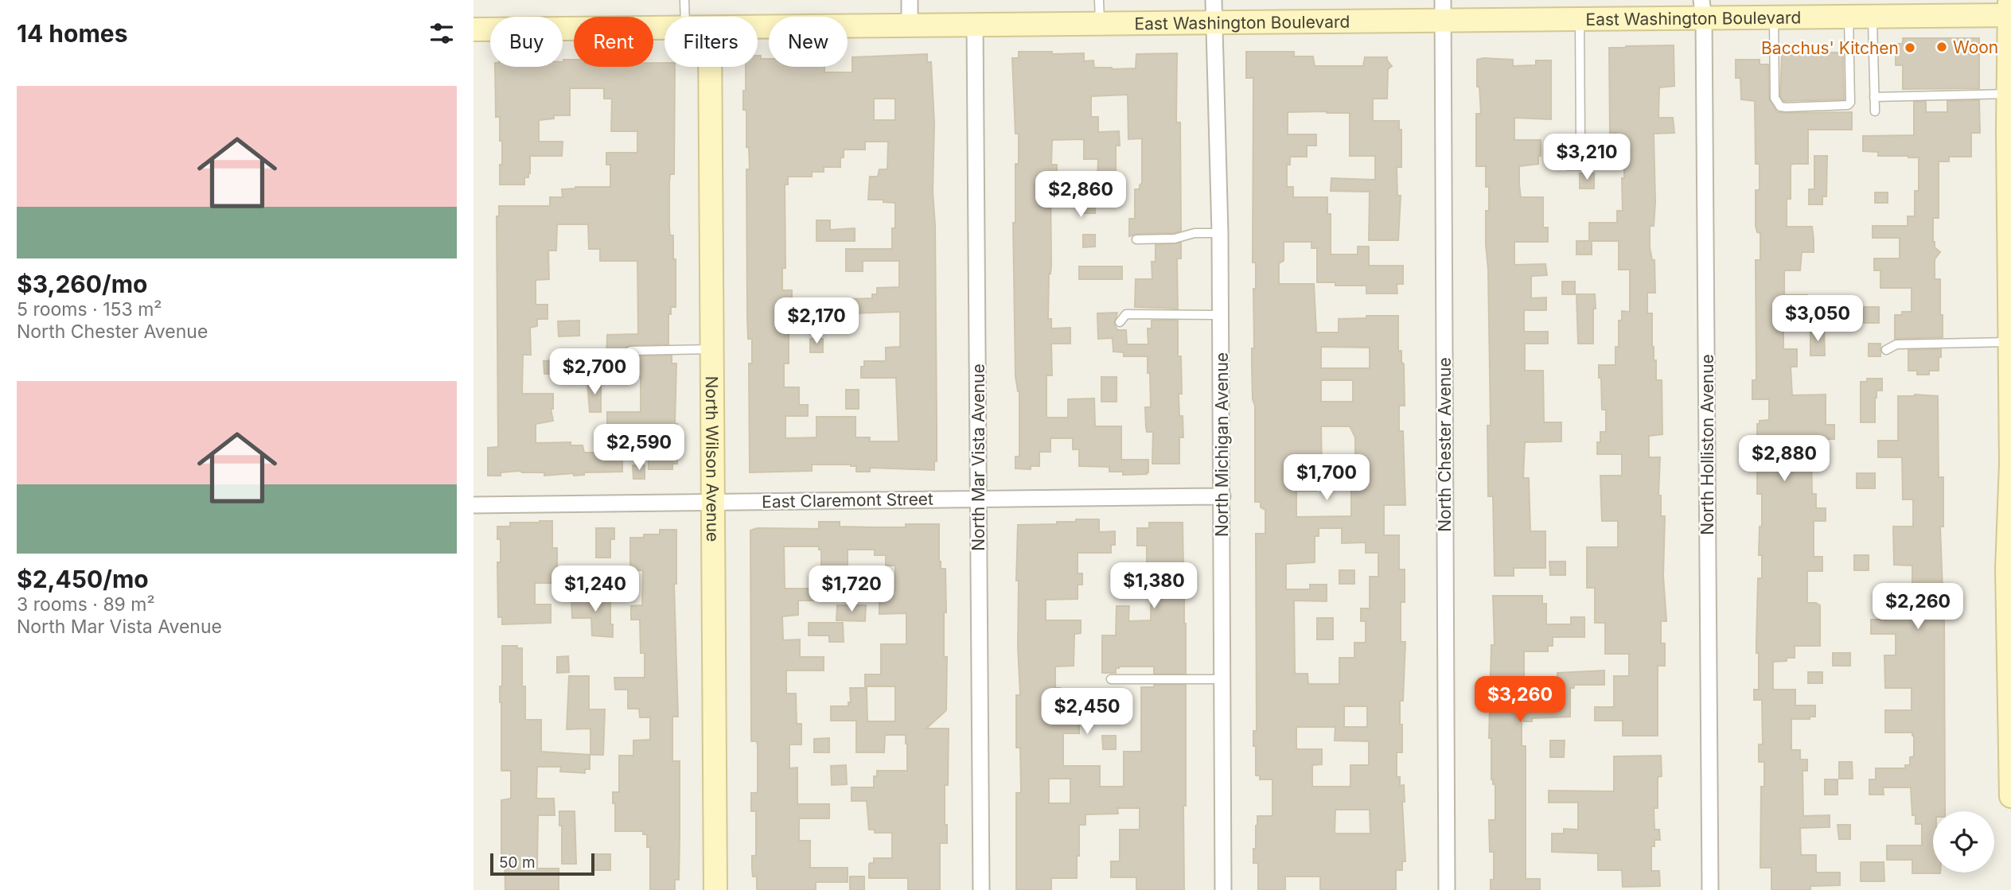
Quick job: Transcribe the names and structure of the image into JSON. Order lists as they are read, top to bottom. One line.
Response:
{"streets":{"street":["East Washington Boulevard","North Michigan Avenue","North Chester Avenue","North Holliston Avenue","North Mar Vista Avenue","North Wilson Avenue","East Claremont Street"]},"crossings":[["East Washington Boulevard","North Michigan Avenue"],["East Washington Boulevard","North Chester Avenue"],["East Washington Boulevard","North Holliston Avenue"],["East Washington Boulevard","North Mar Vista Avenue"],["North Michigan Avenue","East Claremont Street"],["North Mar Vista Avenue","East Claremont Street"],["North Wilson Avenue","East Claremont Street"]],"places":["Woon","Bacchus' Kitchen"],"scale_bar":"50 m","page":{"heading":"14 homes","chip":["Buy","Rent","Filters","New"],"list":[{"name":"$3,260/mo","note":"5 rooms · 153 m² · North Chester Avenue"},{"name":"$2,450/mo","note":"3 rooms · 89 m² · North Mar Vista Avenue"}],"price":["$3,210","$2,860","$3,050","$2,170","$2,700","$2,590","$2,880","$1,700","$1,380","$1,240","$1,720","$2,260","$3,260","$2,450"],"scale":"50 m"}}
